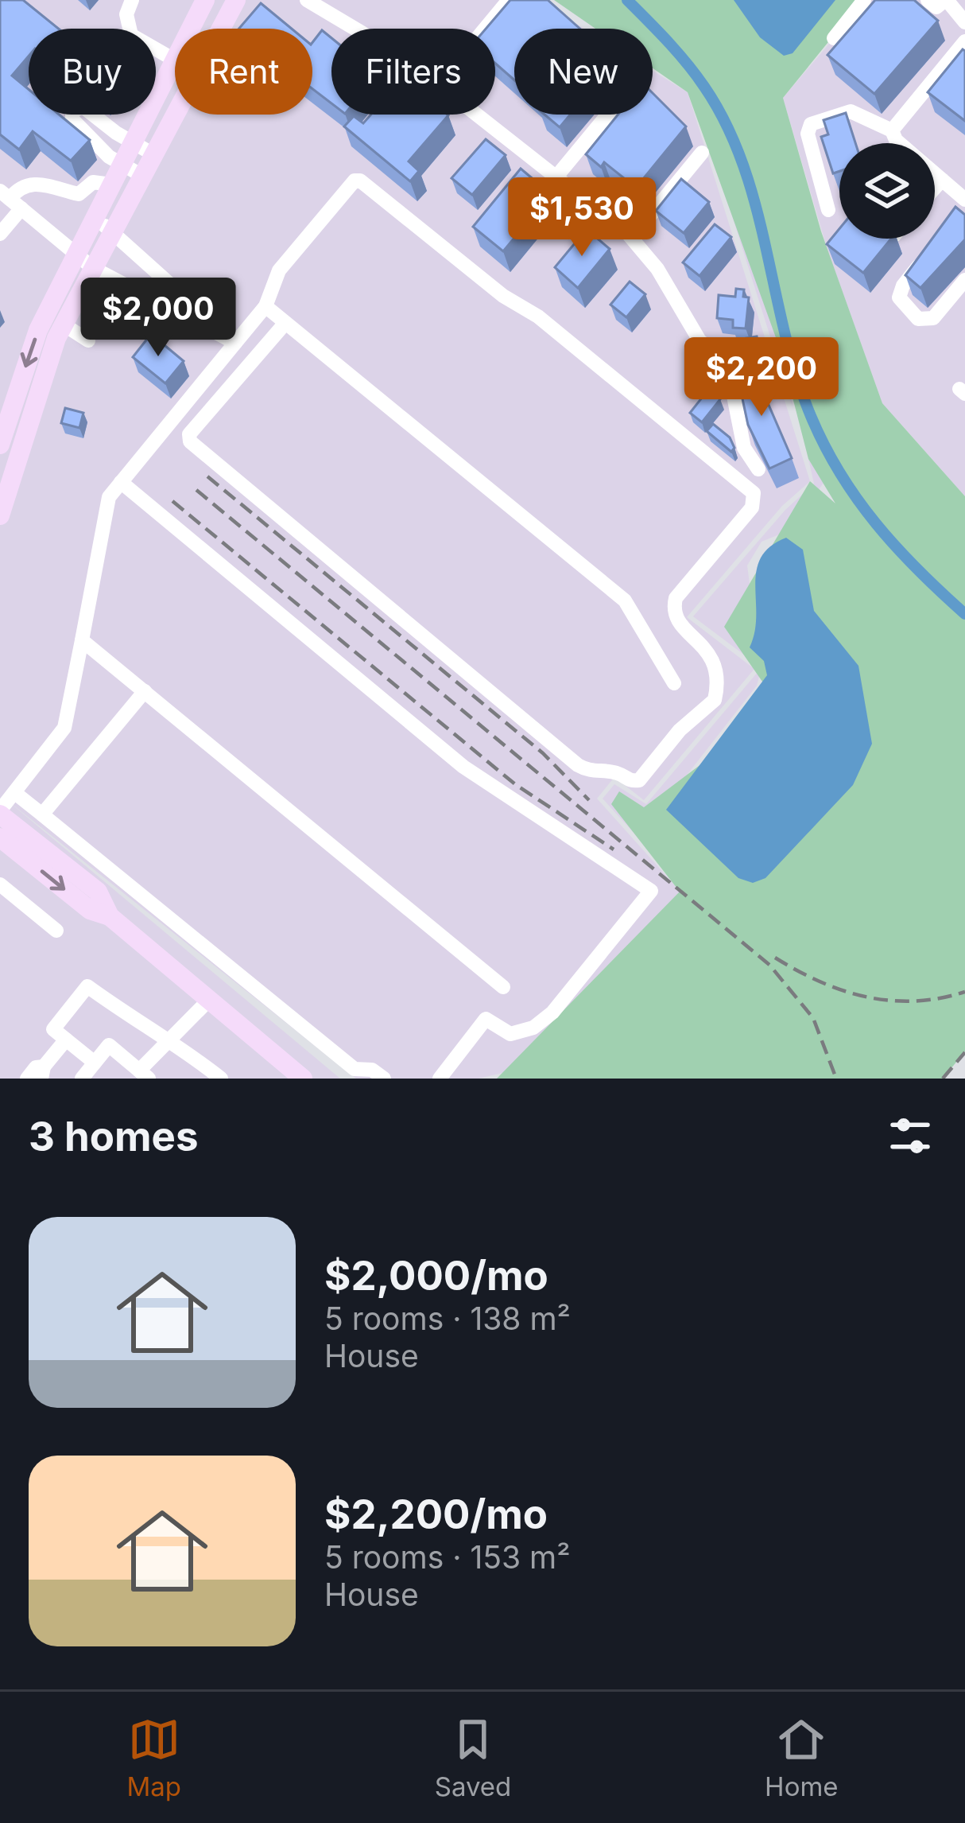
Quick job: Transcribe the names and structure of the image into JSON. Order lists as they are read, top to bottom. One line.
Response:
{"page":{"chip":["Buy","Rent","Filters","New"],"price":["$1,530","$2,000","$2,200"],"heading":"3 homes","list":[{"name":"$2,000/mo","note":"5 rooms · 138 m² · House"},{"name":"$2,200/mo","note":"5 rooms · 153 m² · House"}],"tabs":["Map","Saved","Home"]}}
